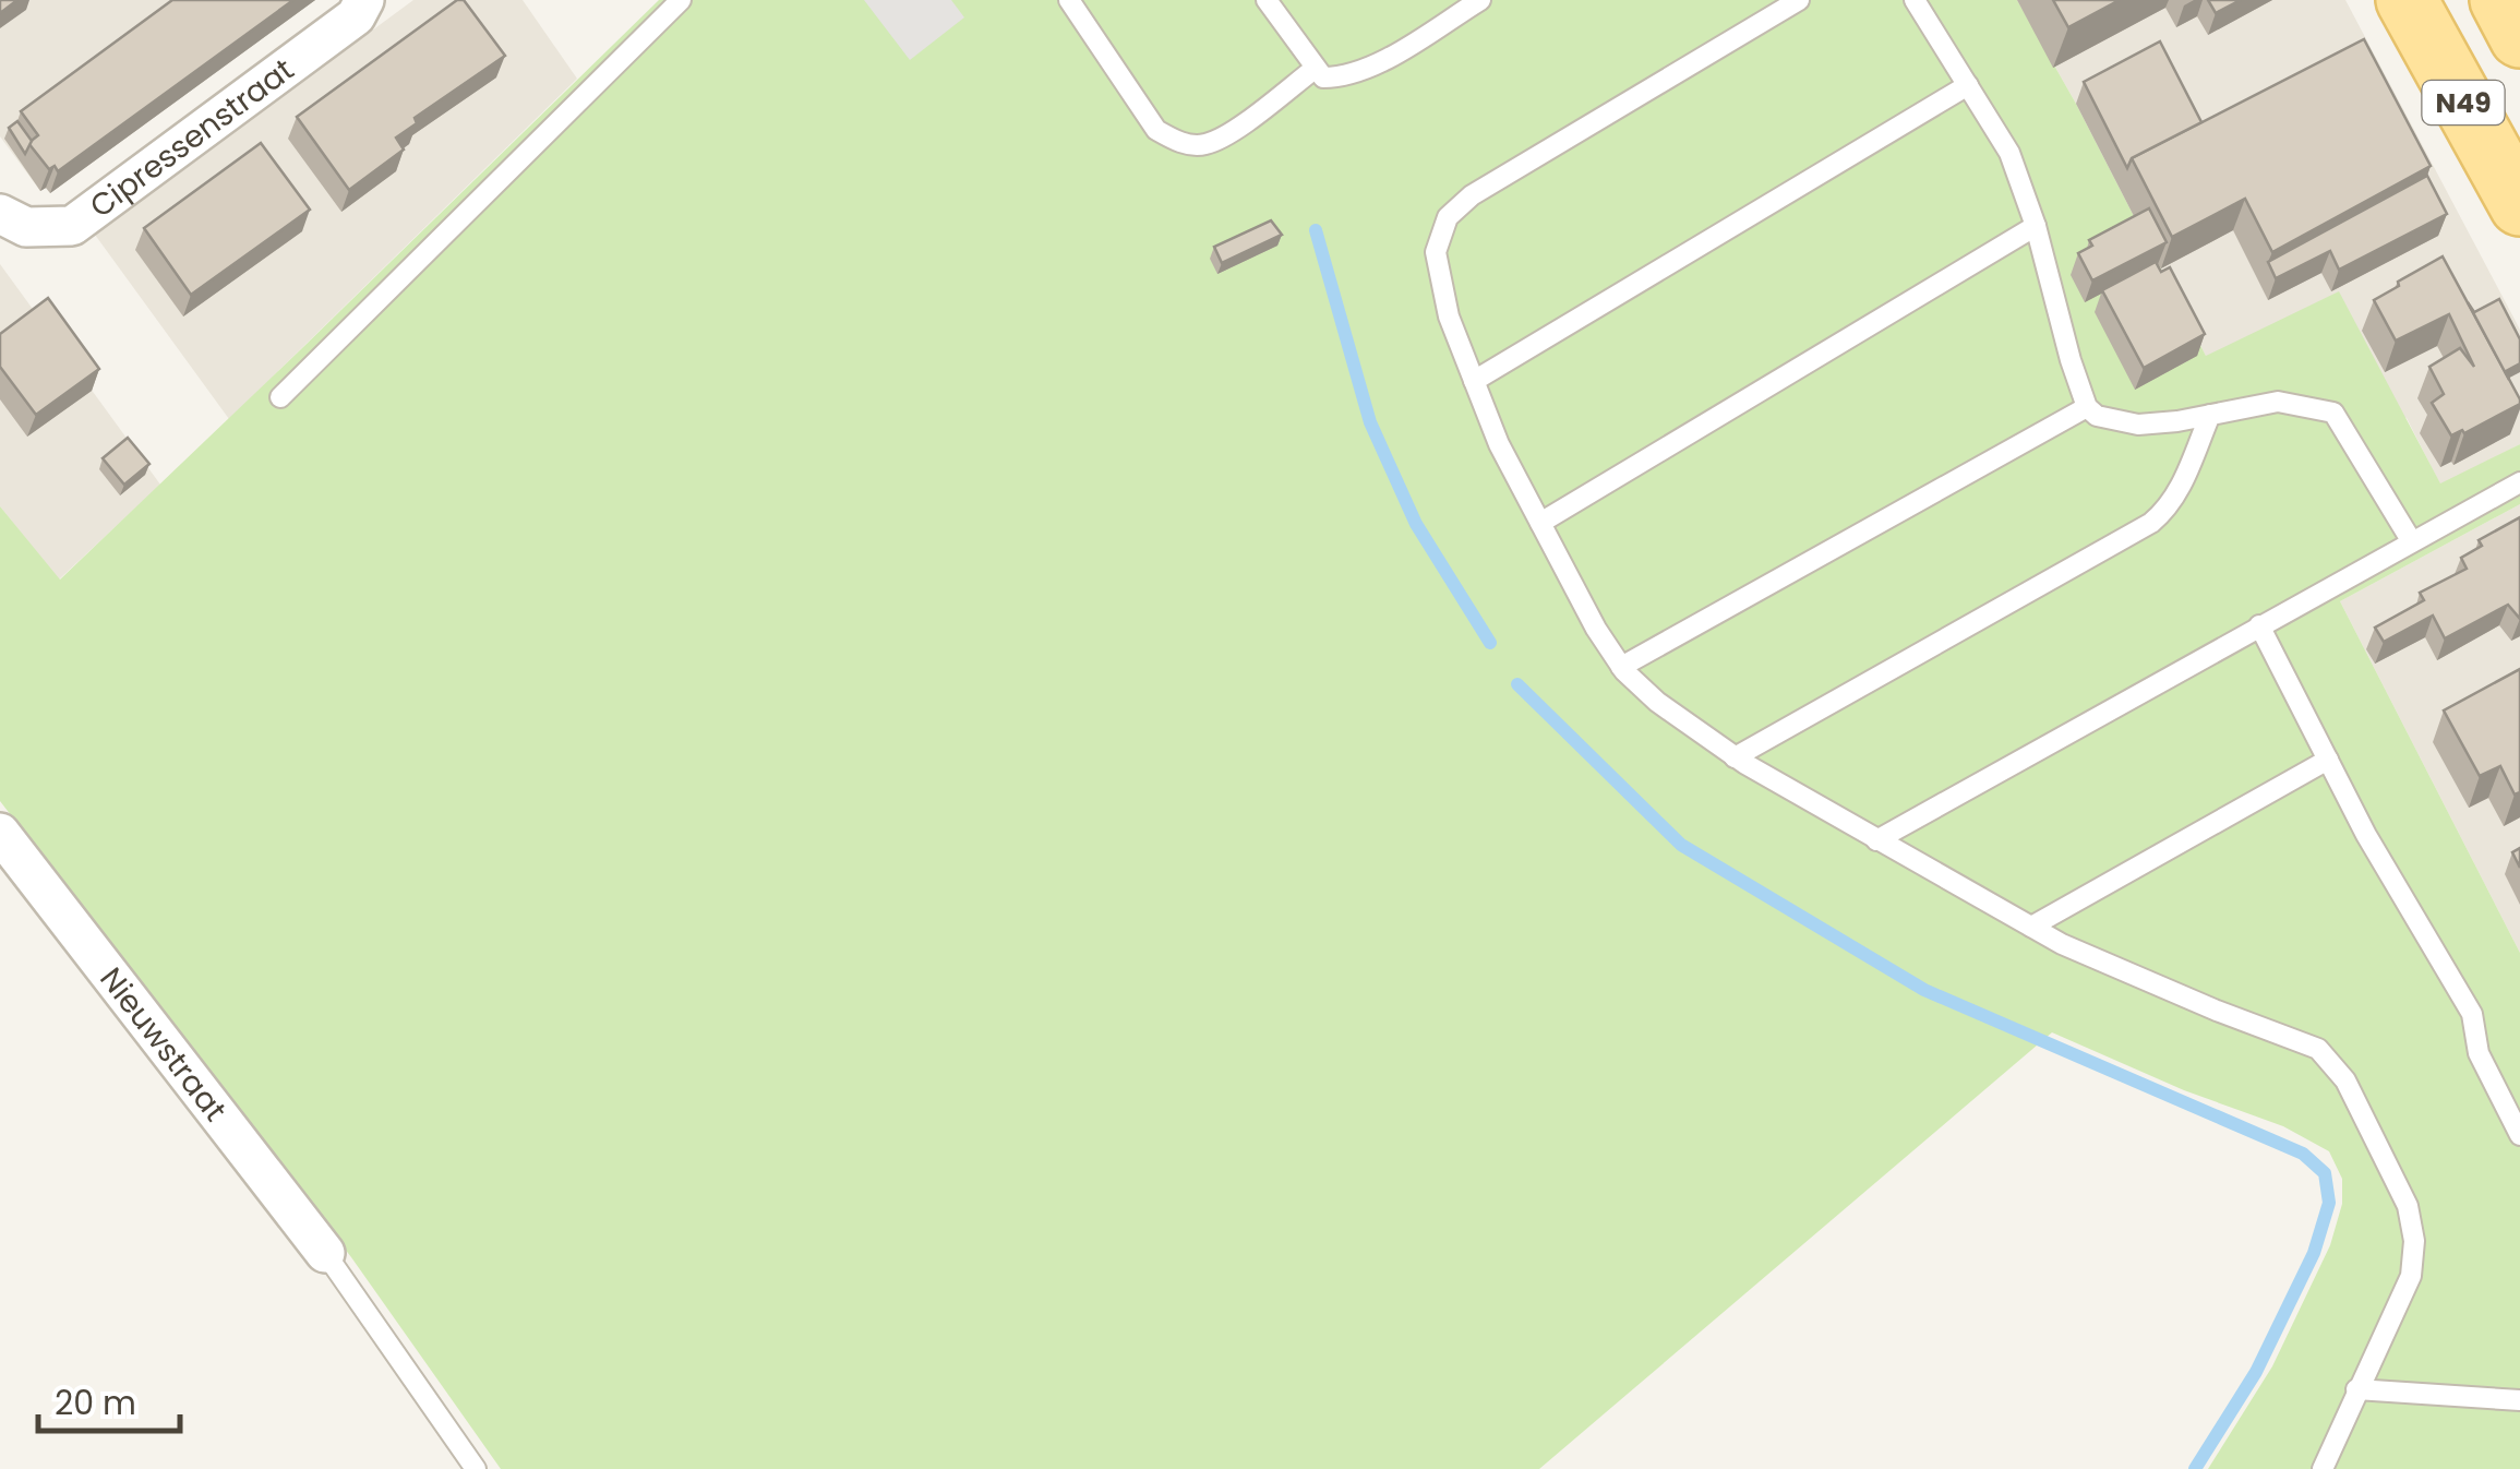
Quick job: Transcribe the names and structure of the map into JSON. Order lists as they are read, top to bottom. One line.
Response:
{"streets":{"main road":["N49"],"street":["Cipressenstraat","Nieuwstraat"]},"scale_bar":"20 m"}
